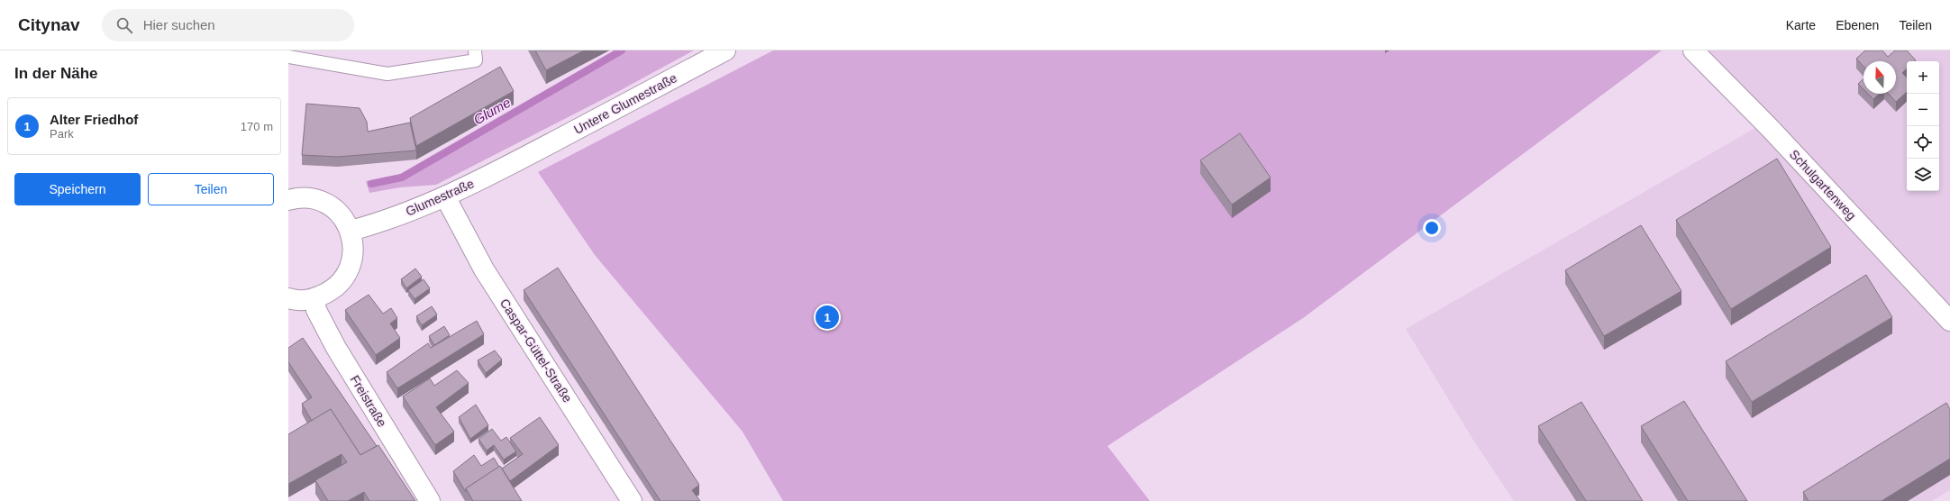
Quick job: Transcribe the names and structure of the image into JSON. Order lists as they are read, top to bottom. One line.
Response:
{"streets":{"street":["Untere Glumestraße","Schulgartenweg","Glumestraße","Caspar-Güttel-Straße","Freistraße"]},"crossings":[["Untere Glumestraße","Glumestraße"],["Glumestraße","Caspar-Güttel-Straße"]],"water":["Glume"],"north":"top","page":{"header":"Citynav","search":"Hier suchen","nav":["Karte","Ebenen","Teilen"],"heading":"In der Nähe","map_buttons":["+","−"],"list":[{"mark":"1","name":"Alter Friedhof","note":"Park","value":"170 m"}],"buttons":["Speichern","Teilen"],"pins":"1"}}
